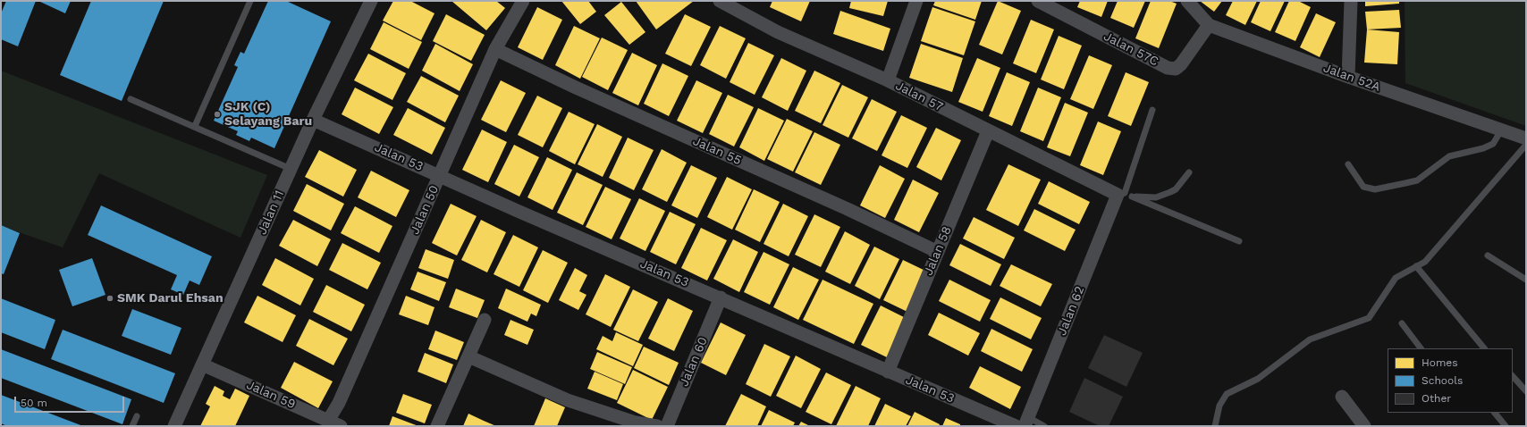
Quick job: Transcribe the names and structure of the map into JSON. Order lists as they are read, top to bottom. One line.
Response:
{"streets":{"street":["Jalan 57C","Jalan 52A","Jalan 57","Jalan 55","Jalan 53","Jalan 50","Jalan 11","Jalan 58","Jalan 62","Jalan 60","Jalan 59"]},"crossings":[["Jalan 57C","Jalan 52A"],["Jalan 57","Jalan 58"],["Jalan 57","Jalan 62"],["Jalan 55","Jalan 50"],["Jalan 55","Jalan 58"],["Jalan 53","Jalan 50"],["Jalan 53","Jalan 11"],["Jalan 53","Jalan 58"],["Jalan 53","Jalan 60"],["Jalan 50","Jalan 59"],["Jalan 11","Jalan 59"]],"places":["SJK (C) Selayang Baru","SMK Darul Ehsan"],"legend":["Homes","Schools","Other"],"scale_bar":"50 m"}
